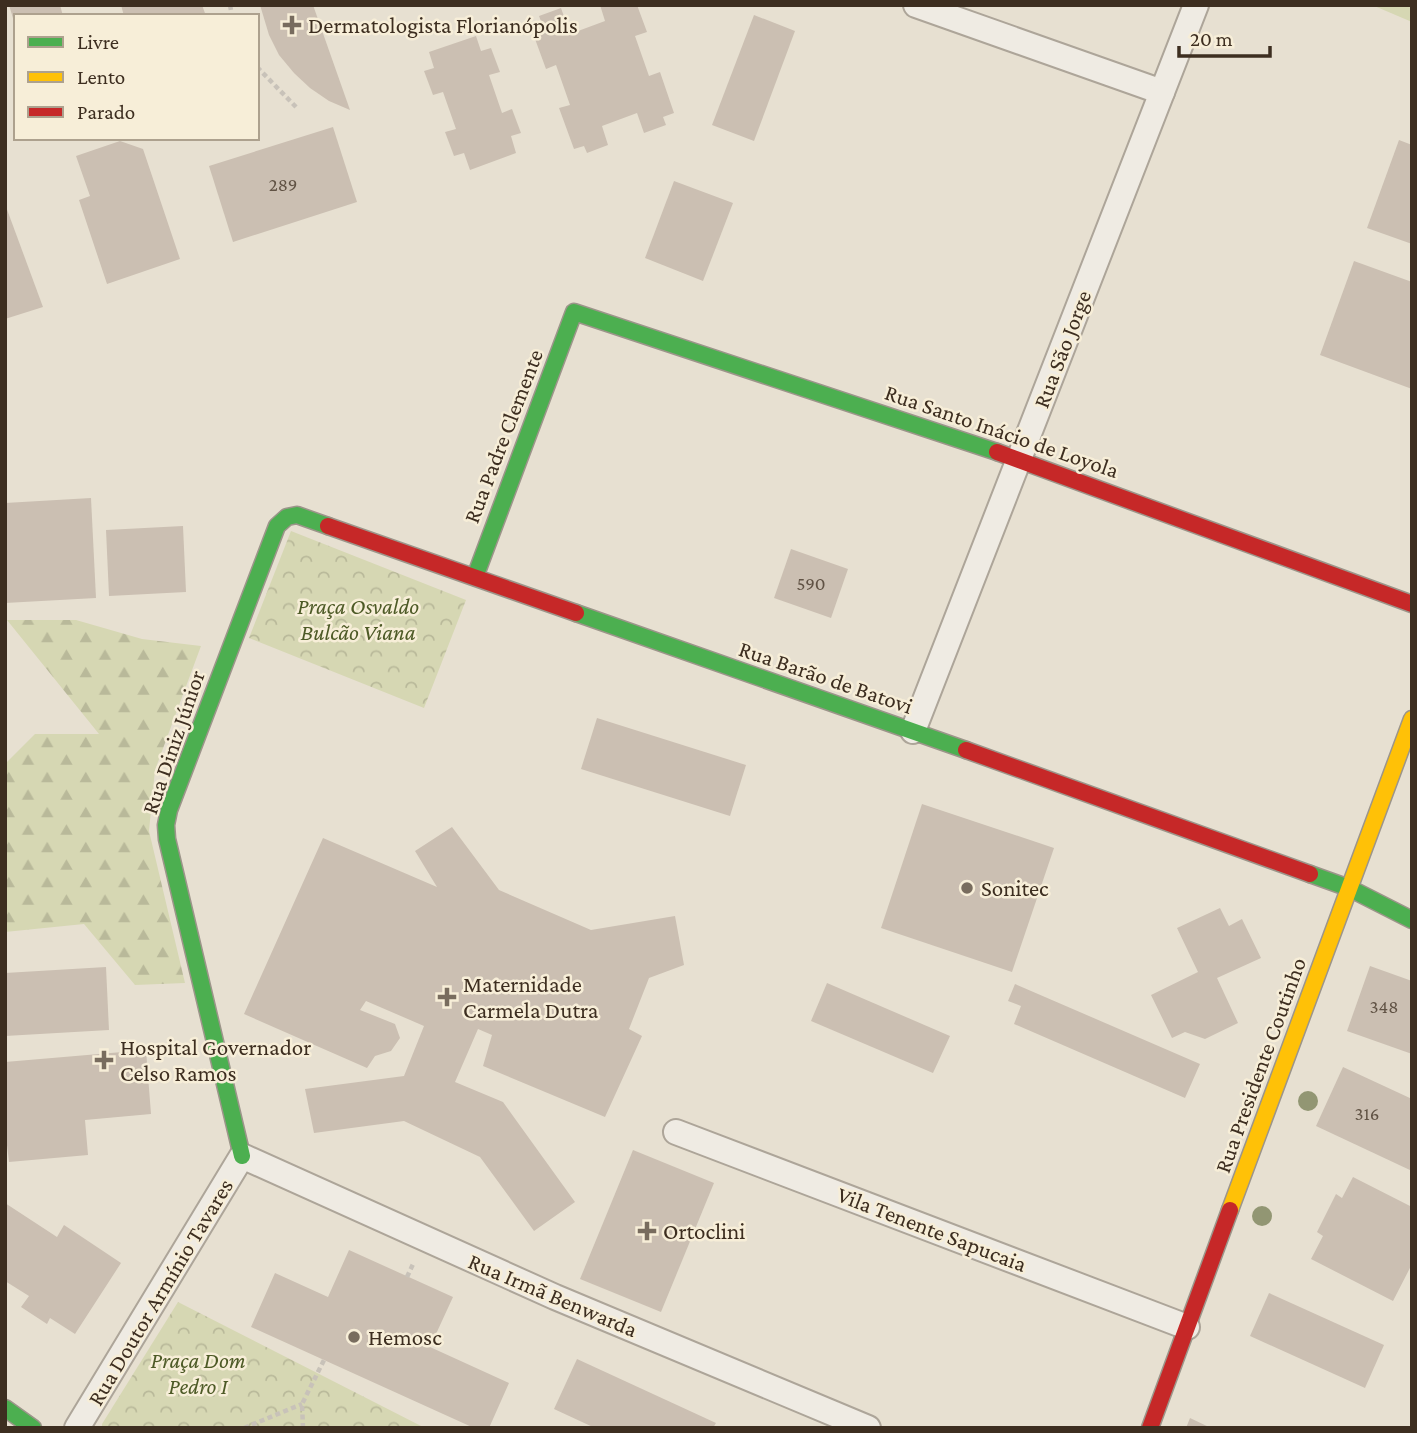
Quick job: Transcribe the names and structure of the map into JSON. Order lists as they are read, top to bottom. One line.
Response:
{"streets":{"street":["Rua São Jorge","Rua Santo Inácio de Loyola","Rua Padre Clemente","Rua Barão de Batovi","Rua Diniz Júnior","Rua Presidente Coutinho","Vila Tenente Sapucaia","Rua Doutor Armínio Tavares","Rua Irmã Benwarda"]},"crossings":[["Rua São Jorge","Rua Santo Inácio de Loyola"],["Rua São Jorge","Rua Barão de Batovi"],["Rua Santo Inácio de Loyola","Rua Padre Clemente"],["Rua Padre Clemente","Rua Barão de Batovi"],["Rua Barão de Batovi","Rua Diniz Júnior"],["Rua Barão de Batovi","Rua Presidente Coutinho"],["Rua Diniz Júnior","Rua Doutor Armínio Tavares"],["Rua Diniz Júnior","Rua Irmã Benwarda"],["Rua Presidente Coutinho","Vila Tenente Sapucaia"],["Rua Doutor Armínio Tavares","Rua Irmã Benwarda"]],"parks":["Praça Osvaldo Bulcão Viana","Praça Dom Pedro I"],"places":{"health":["Dermatologista Florianópolis","Maternidade Carmela Dutra","Hospital Governador Celso Ramos","Ortoclini"],"other":["Sonitec","Hemosc"]},"house_numbers":["289","590","348","316"],"legend":["Livre","Lento","Parado"],"scale_bar":"20 m"}
